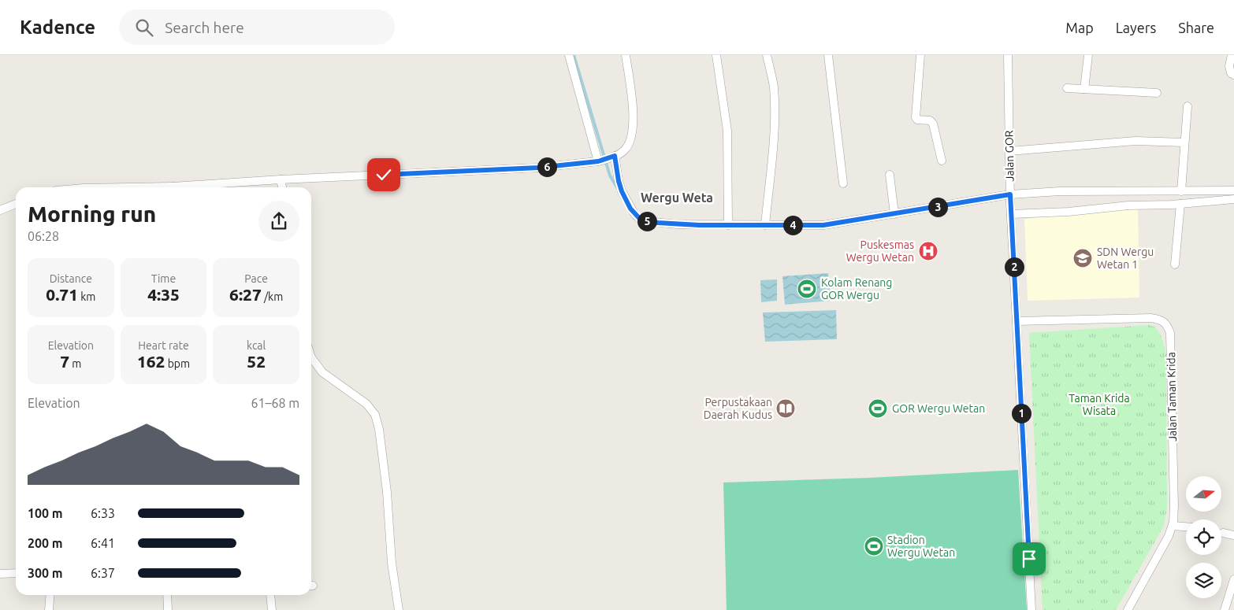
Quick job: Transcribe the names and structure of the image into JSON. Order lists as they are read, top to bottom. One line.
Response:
{"streets":{"street":["Jalan GOR","Jalan Taman Krida"]},"crossings":[["Jalan GOR","Jalan Taman Krida"]],"districts":["Wergu Weta"],"parks":["Taman Krida Wisata"],"places":{"hospital":["Puskesmas Wergu Wetan"],"school or university":["SDN Wergu Wetan 1"],"sports":["Kolam Renang GOR Wergu","GOR Wergu Wetan","Stadion Wergu Wetan"],"library":["Perpustakaan Daerah Kudus"]},"north":"right","page":{"header":"Kadence","search":"Search here","nav":["Map","Layers","Share"],"pins":["6","3","5","4","2","1"],"heading":["Morning run","06:28"],"stats":[["Distance","0.71 km"],["Time","4:35"],["Pace","6:27 /km"],["Elevation","7 m"],["Heart rate","162 bpm"],["kcal","52"]],"chart":["Elevation","61–68 m"],"list":[{"name":"100 m","note":"6:33"},{"name":"200 m","note":"6:41"},{"name":"300 m","note":"6:37"}]}}
